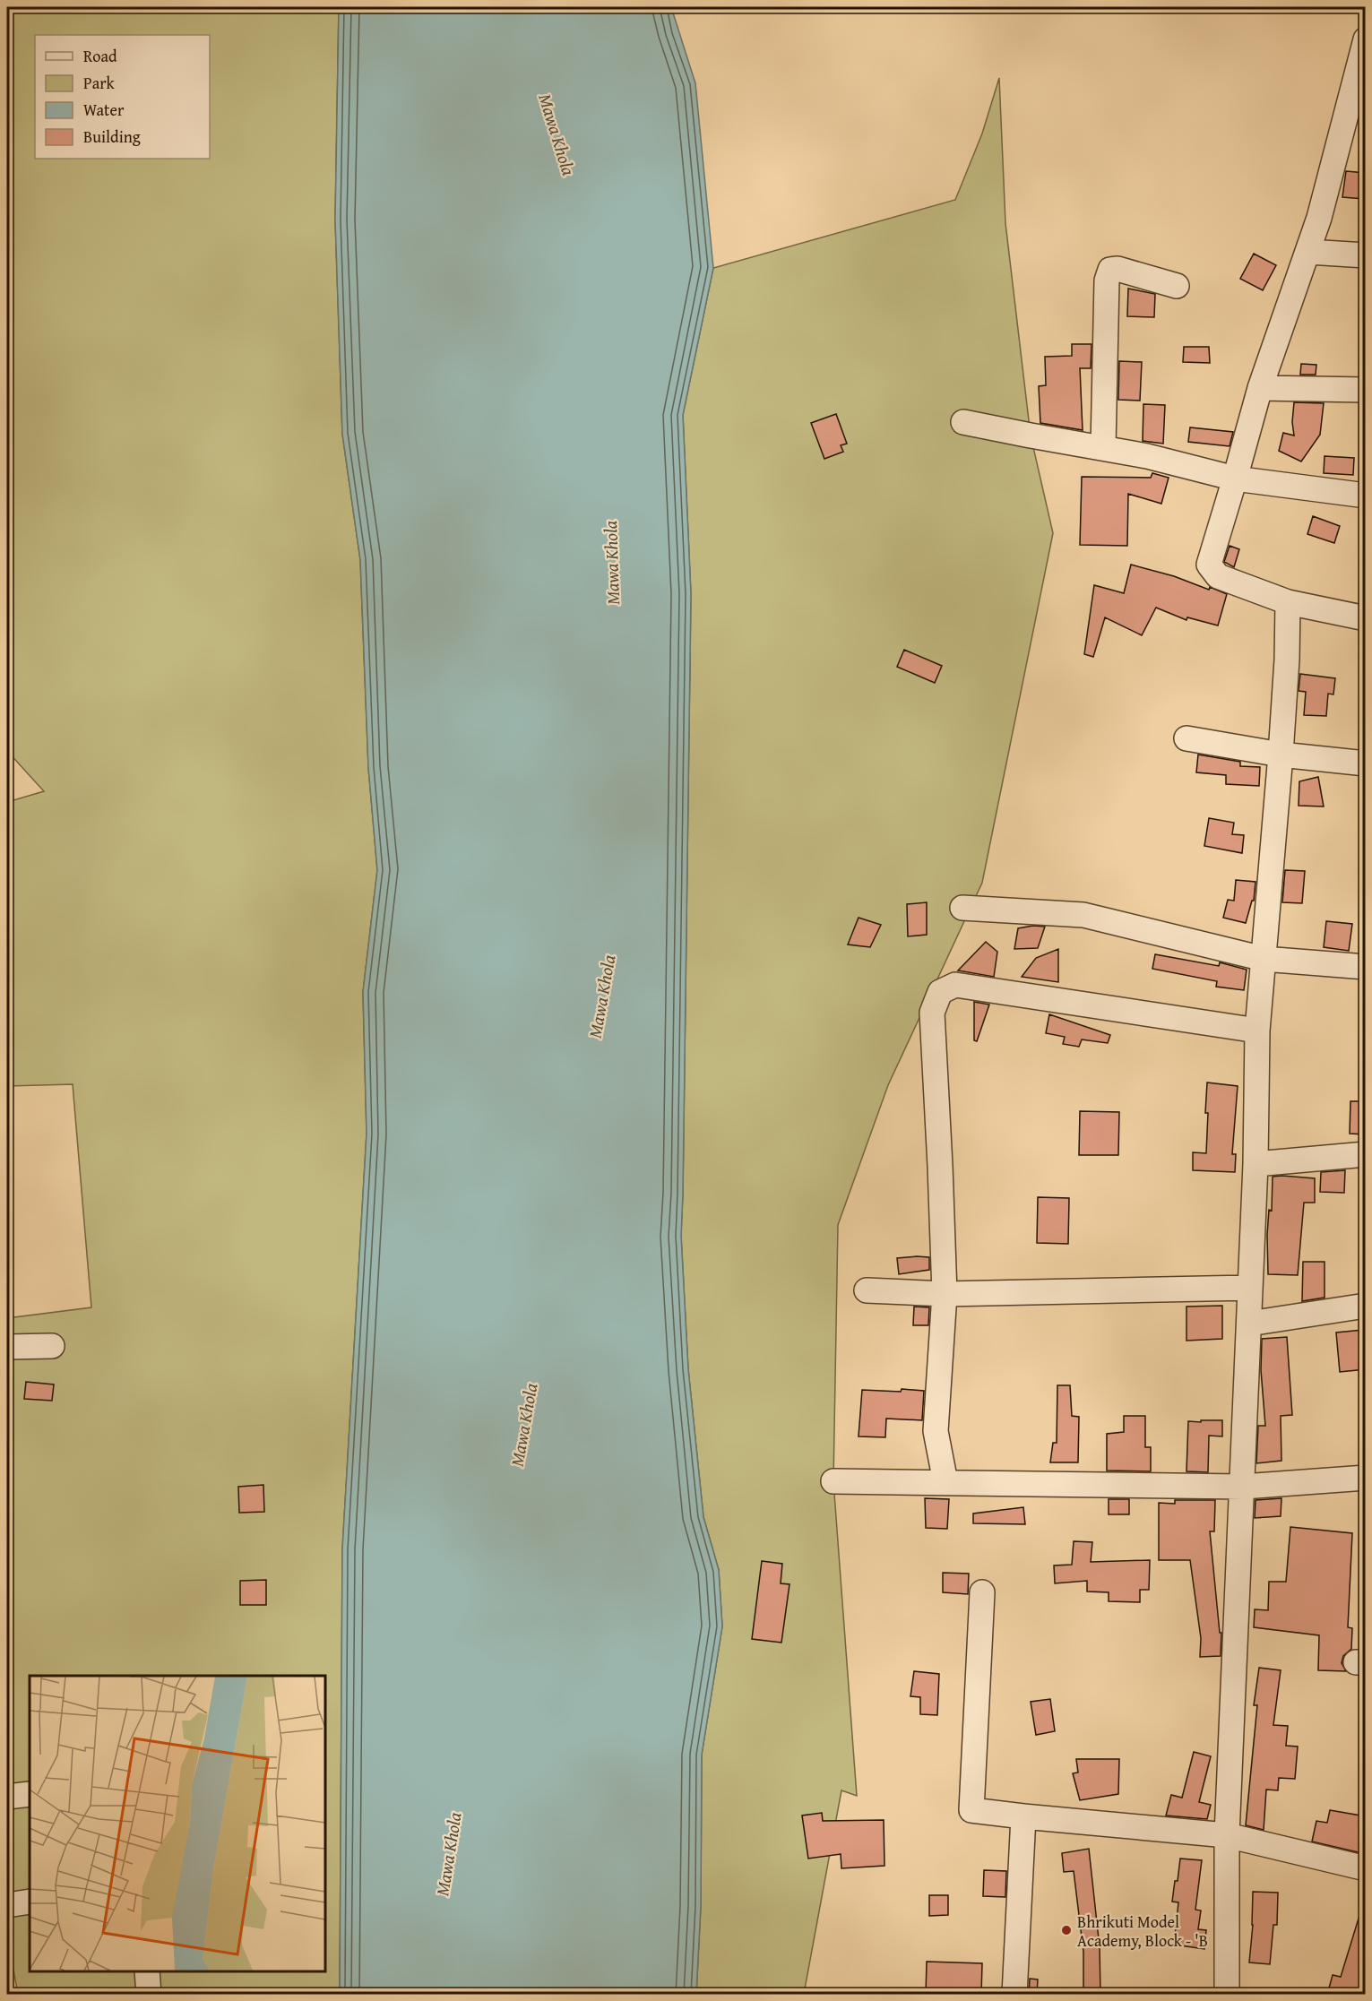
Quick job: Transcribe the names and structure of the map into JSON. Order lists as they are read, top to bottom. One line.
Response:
{"water":["Mawa Khola"],"places":["Bhrikuti Model Academy, Block - 'B"],"legend":["Road","Park","Water","Building"]}
